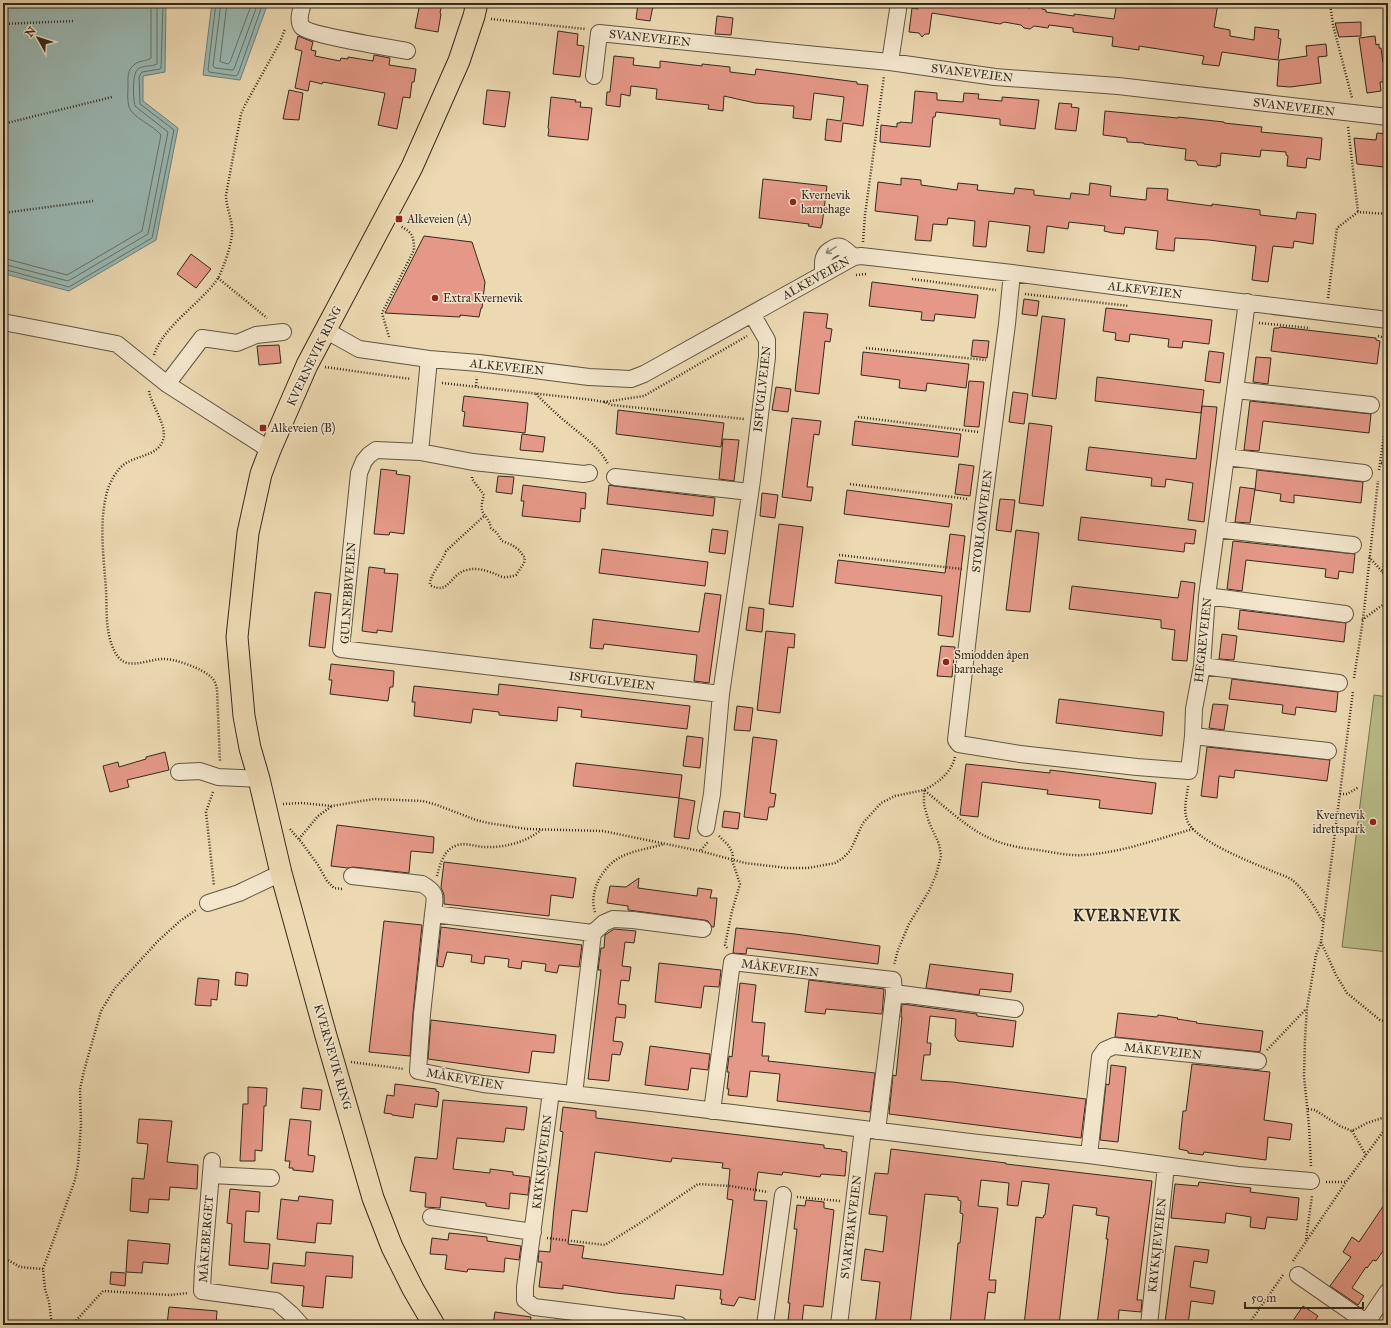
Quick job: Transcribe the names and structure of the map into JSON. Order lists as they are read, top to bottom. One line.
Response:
{"streets":{"main road":["KVERNEVIK RING"],"street":["SVANEVEIEN","ALKEVEIEN","ISFUGLVEIEN","STORLOMVEIEN","GULNEBBVEIEN","HEGREVEIEN","MÅKEVEIEN","KRYKKJEVEIEN","SVARTBAKVEIEN","MÅKEBERGET"]},"crossings":[["ALKEVEIEN","KVERNEVIK RING"],["ALKEVEIEN","ISFUGLVEIEN"],["ALKEVEIEN","STORLOMVEIEN"],["ALKEVEIEN","HEGREVEIEN"],["ISFUGLVEIEN","GULNEBBVEIEN"],["MÅKEVEIEN","KRYKKJEVEIEN"],["MÅKEVEIEN","SVARTBAKVEIEN"]],"districts":["KVERNEVIK"],"places":{"other":["Kvernevik barnehage","Extra Kvernevik","Smiodden åpen barnehage","Kvernevik idrettspark"],"transit":["Alkeveien (A)","Alkeveien (B)"]},"scale_bar":"50 m","north":"top left"}
